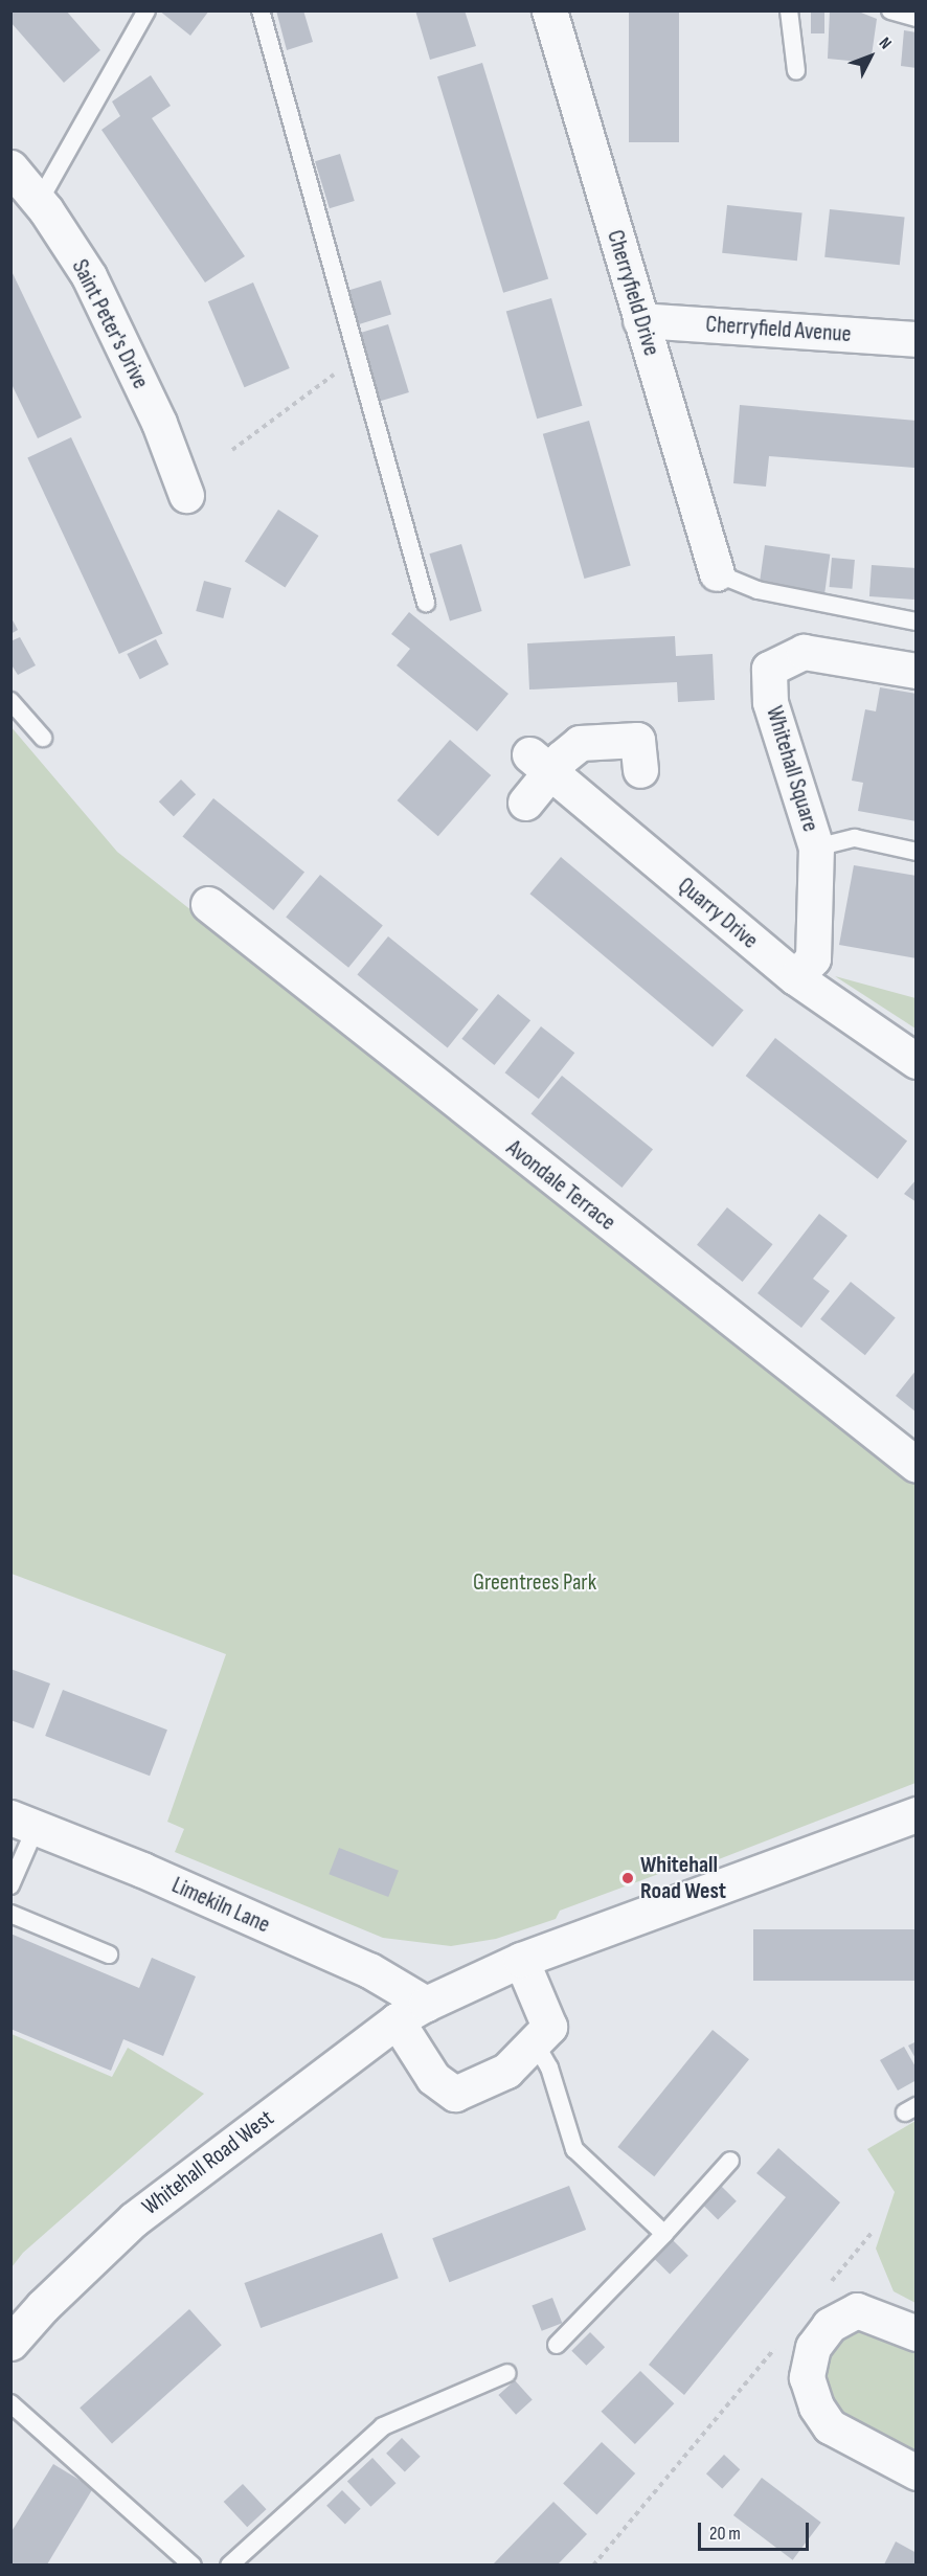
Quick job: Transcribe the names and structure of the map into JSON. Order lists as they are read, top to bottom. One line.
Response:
{"streets":{"street":["Cherryfield Drive","Saint Peter's Drive","Cherryfield Avenue","Whitehall Square","Quarry Drive","Avondale Terrace","Limekiln Lane","Whitehall Road West"]},"crossings":[["Cherryfield Drive","Cherryfield Avenue"],["Whitehall Square","Quarry Drive"],["Limekiln Lane","Whitehall Road West"]],"parks":["Greentrees Park"],"places":["Whitehall Road West"],"scale_bar":"20 m","north":"top right"}
